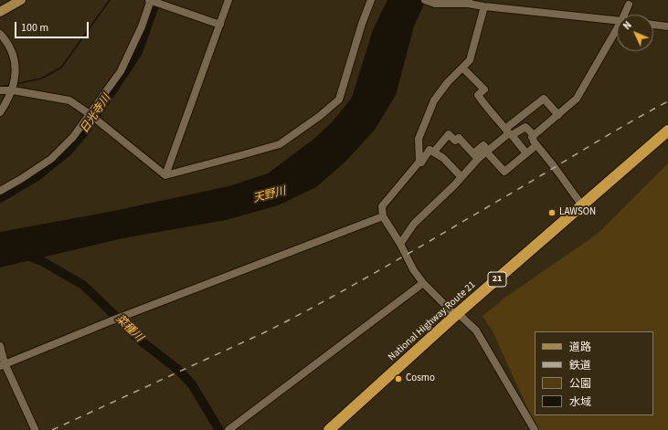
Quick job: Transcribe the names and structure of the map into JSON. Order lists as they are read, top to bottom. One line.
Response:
{"streets":{"highway":["21","National Highway Route 21"]},"water":["日光寺川","天野川","菜種川"],"places":["LAWSON","Cosmo"],"legend":["道路","鉄道","公園","水域"],"scale_bar":"100 m","north":"top left"}
